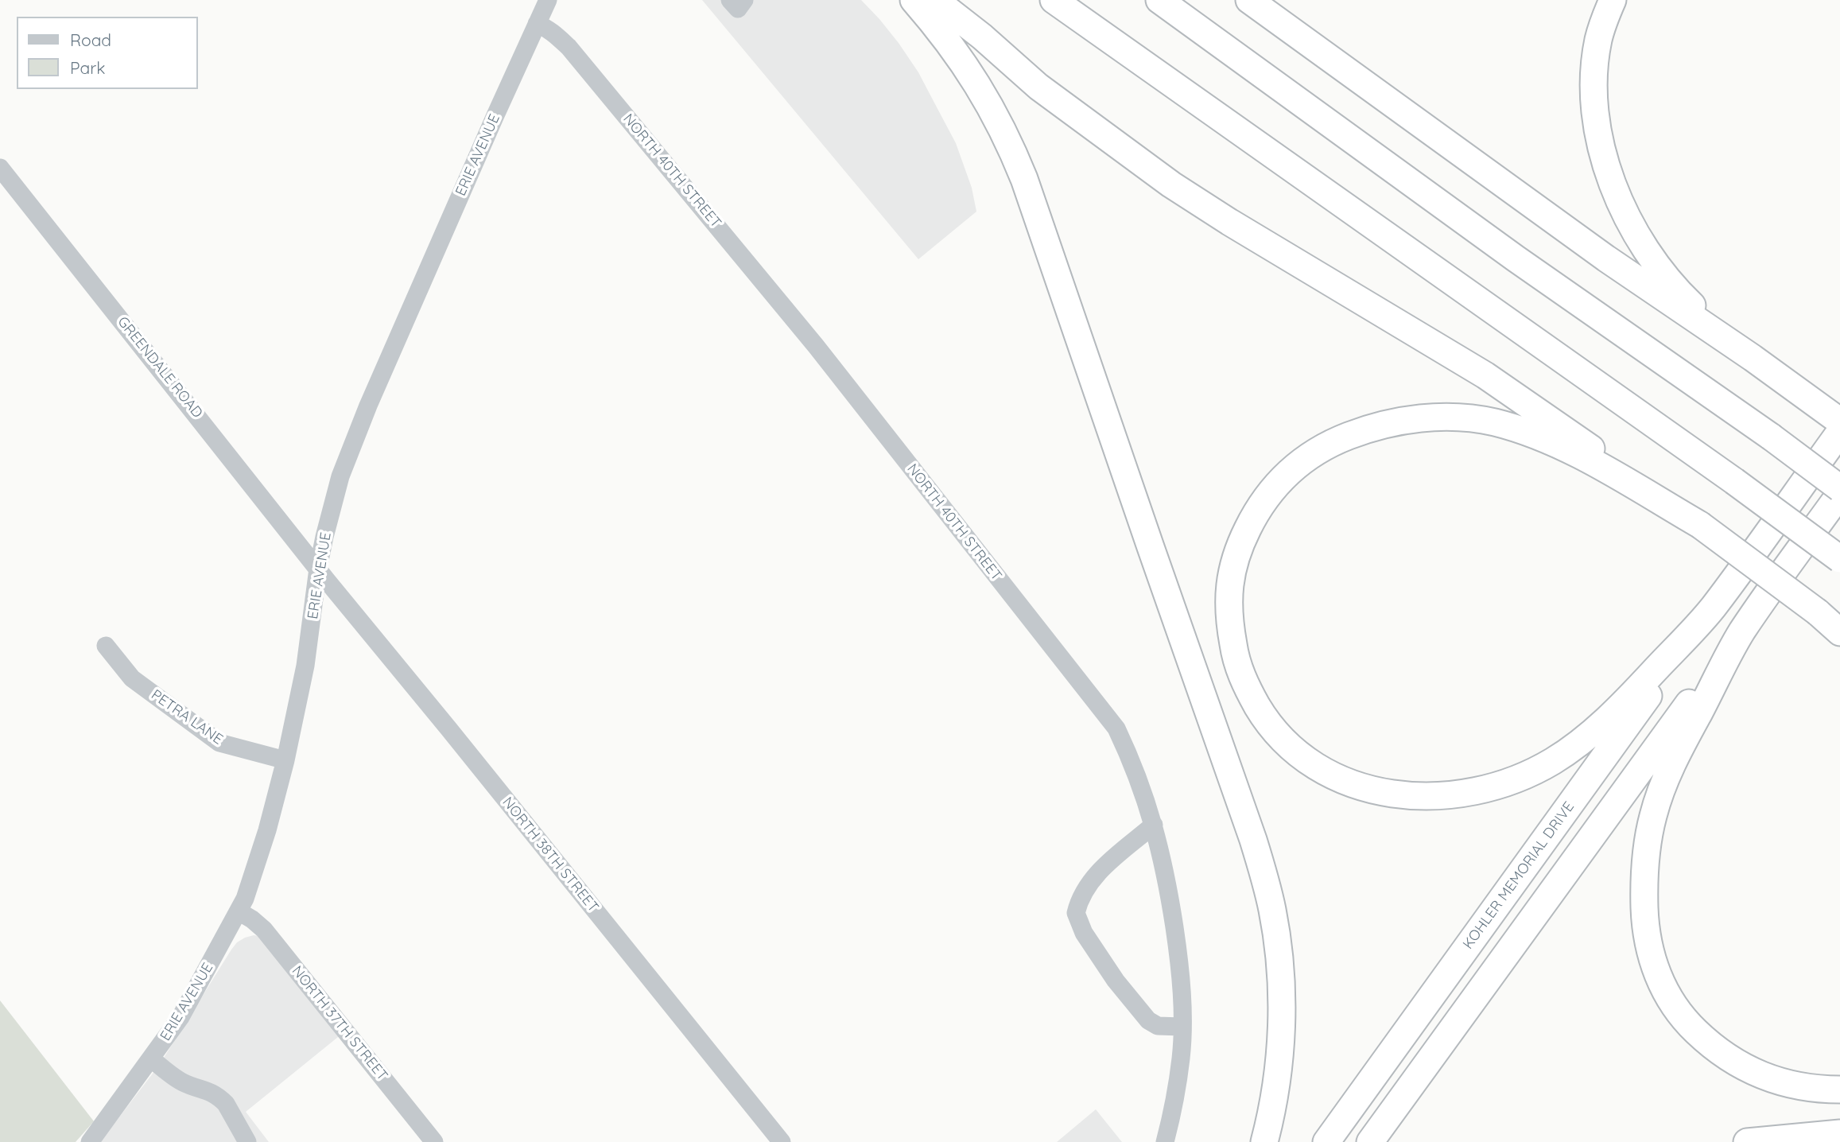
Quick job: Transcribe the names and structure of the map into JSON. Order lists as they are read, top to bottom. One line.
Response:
{"streets":{"highway":["KOHLER MEMORIAL DRIVE"],"street":["ERIE AVENUE","NORTH 40TH STREET","GREENDALE ROAD","PETRA LANE","NORTH 38TH STREET","NORTH 37TH STREET"]},"crossings":[["ERIE AVENUE","NORTH 40TH STREET"],["ERIE AVENUE","GREENDALE ROAD"],["ERIE AVENUE","PETRA LANE"],["ERIE AVENUE","NORTH 38TH STREET"],["ERIE AVENUE","NORTH 37TH STREET"],["GREENDALE ROAD","NORTH 38TH STREET"]],"legend":["Road","Park"]}
